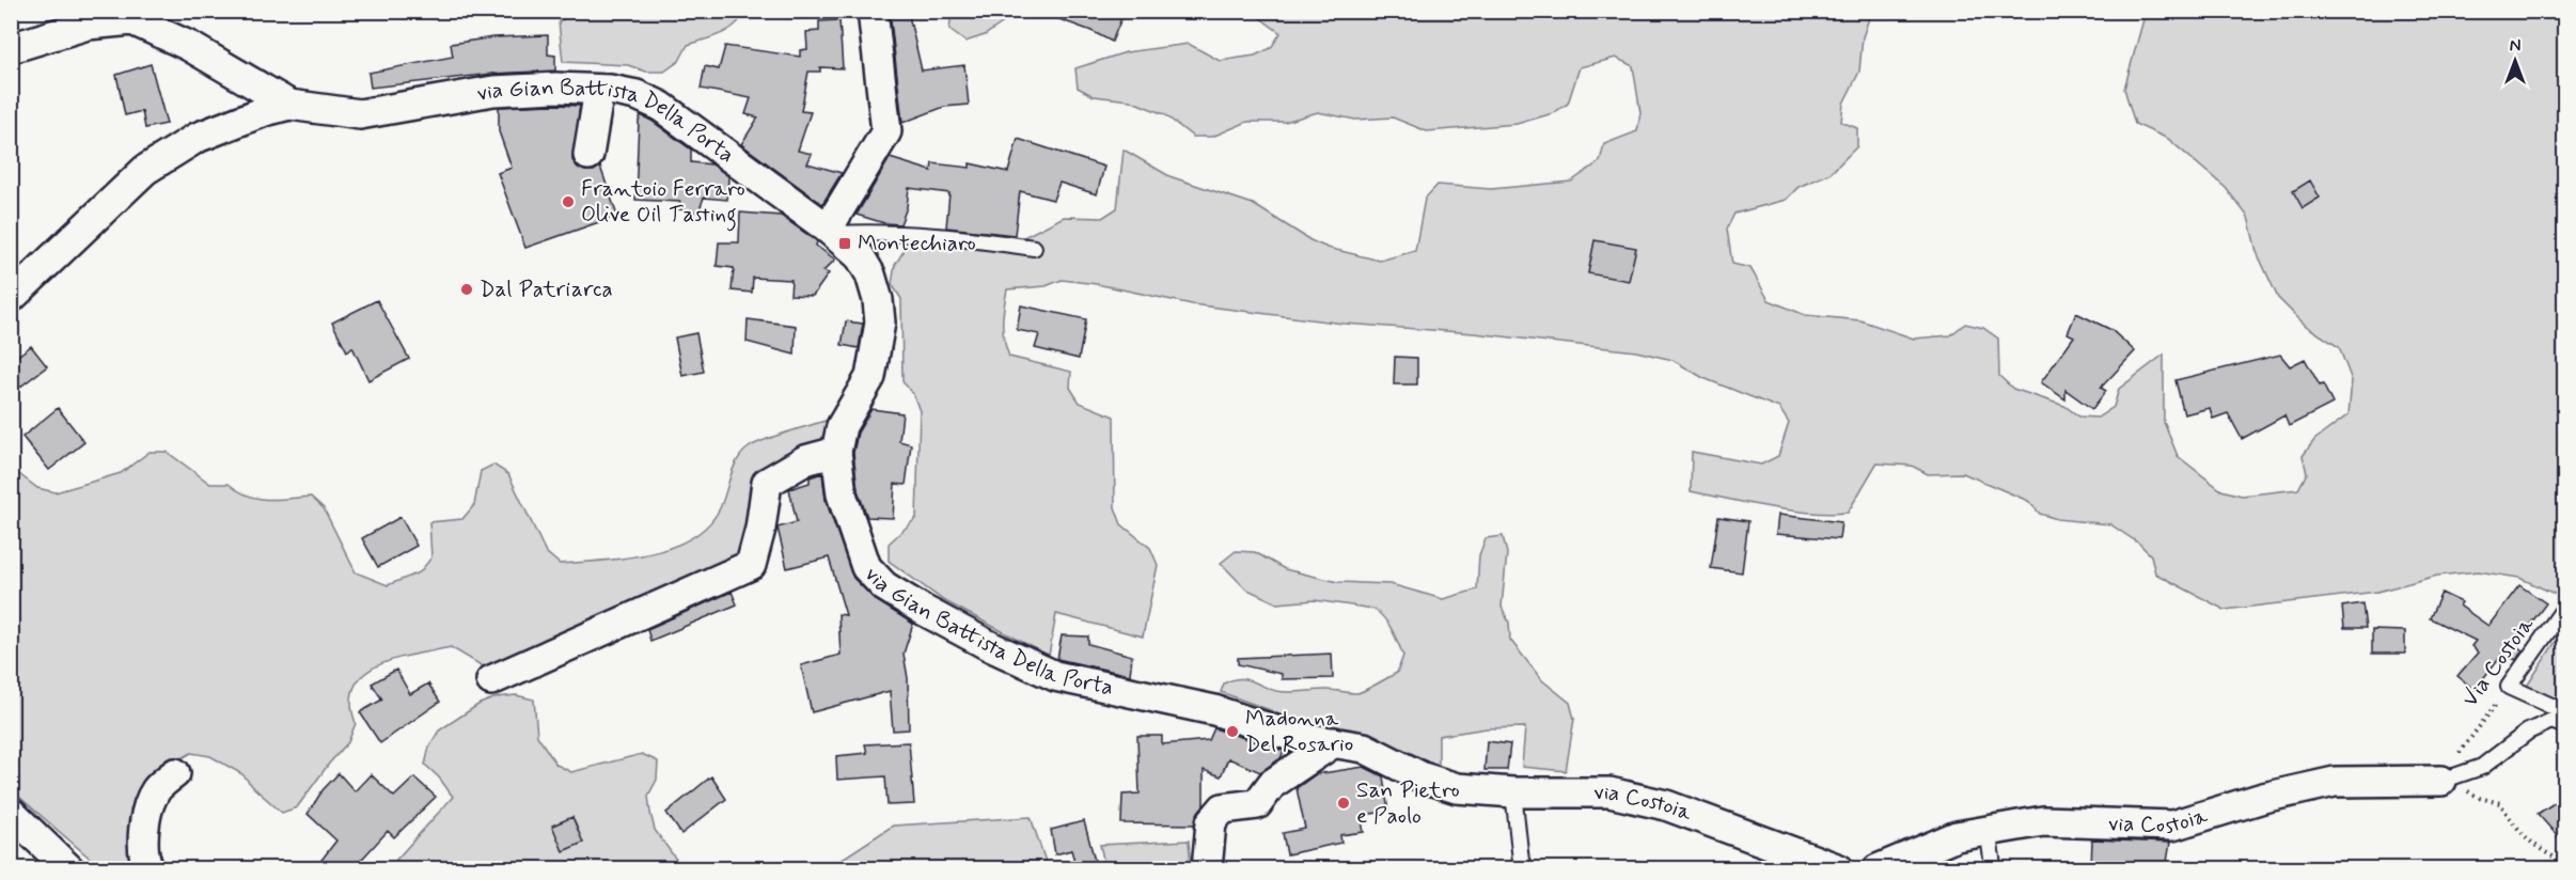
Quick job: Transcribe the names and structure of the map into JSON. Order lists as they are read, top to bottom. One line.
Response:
{"streets":{"street":["via Gian Battista Della Porta","via Costoia"],"lane":["Via Costoia"]},"crossings":[["via Gian Battista Della Porta","via Costoia"]],"places":{"other":["Frantoio Ferraro Olive Oil Tasting","Dal Patriarca","Madonna Del Rosario","San Pietro e Paolo"],"transit":["Montechiaro"]},"north":"top"}
